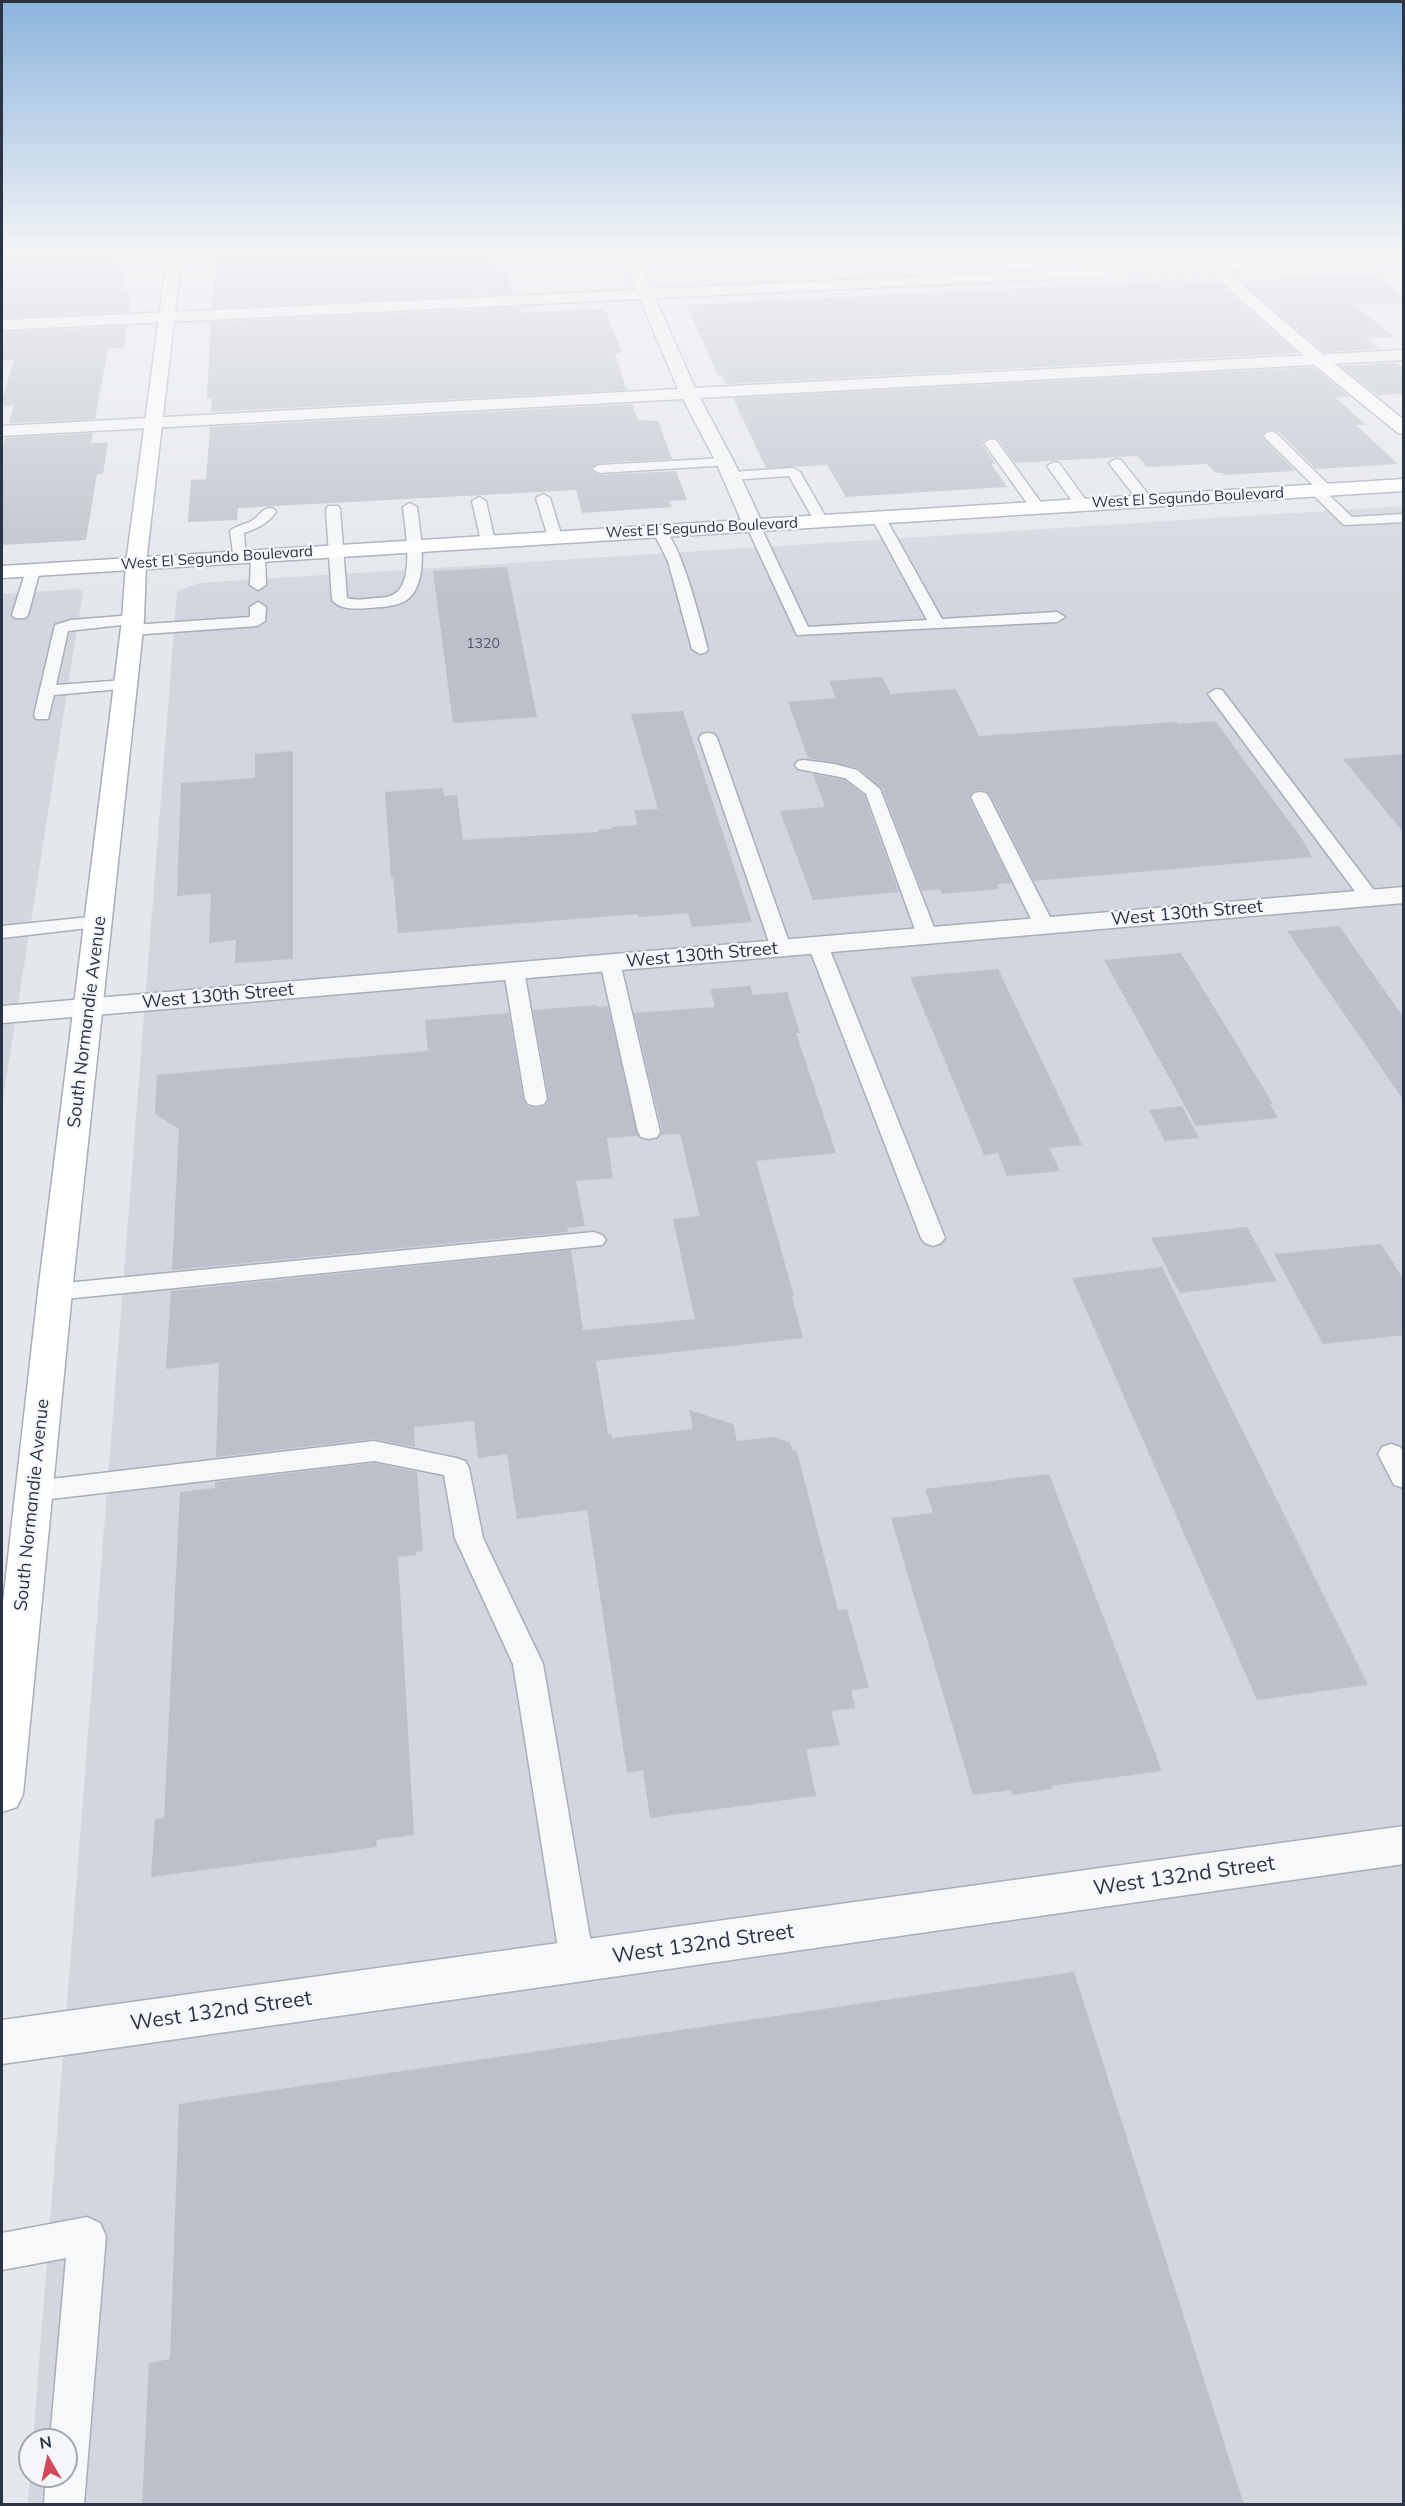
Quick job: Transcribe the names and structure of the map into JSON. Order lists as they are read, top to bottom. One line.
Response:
{"streets":{"main road":["West El Segundo Boulevard","South Normandie Avenue"],"street":["West 130th Street","West 132nd Street"]},"crossings":[["West El Segundo Boulevard","South Normandie Avenue"],["West 130th Street","South Normandie Avenue"]],"house_numbers":["1320"],"north":"top"}
